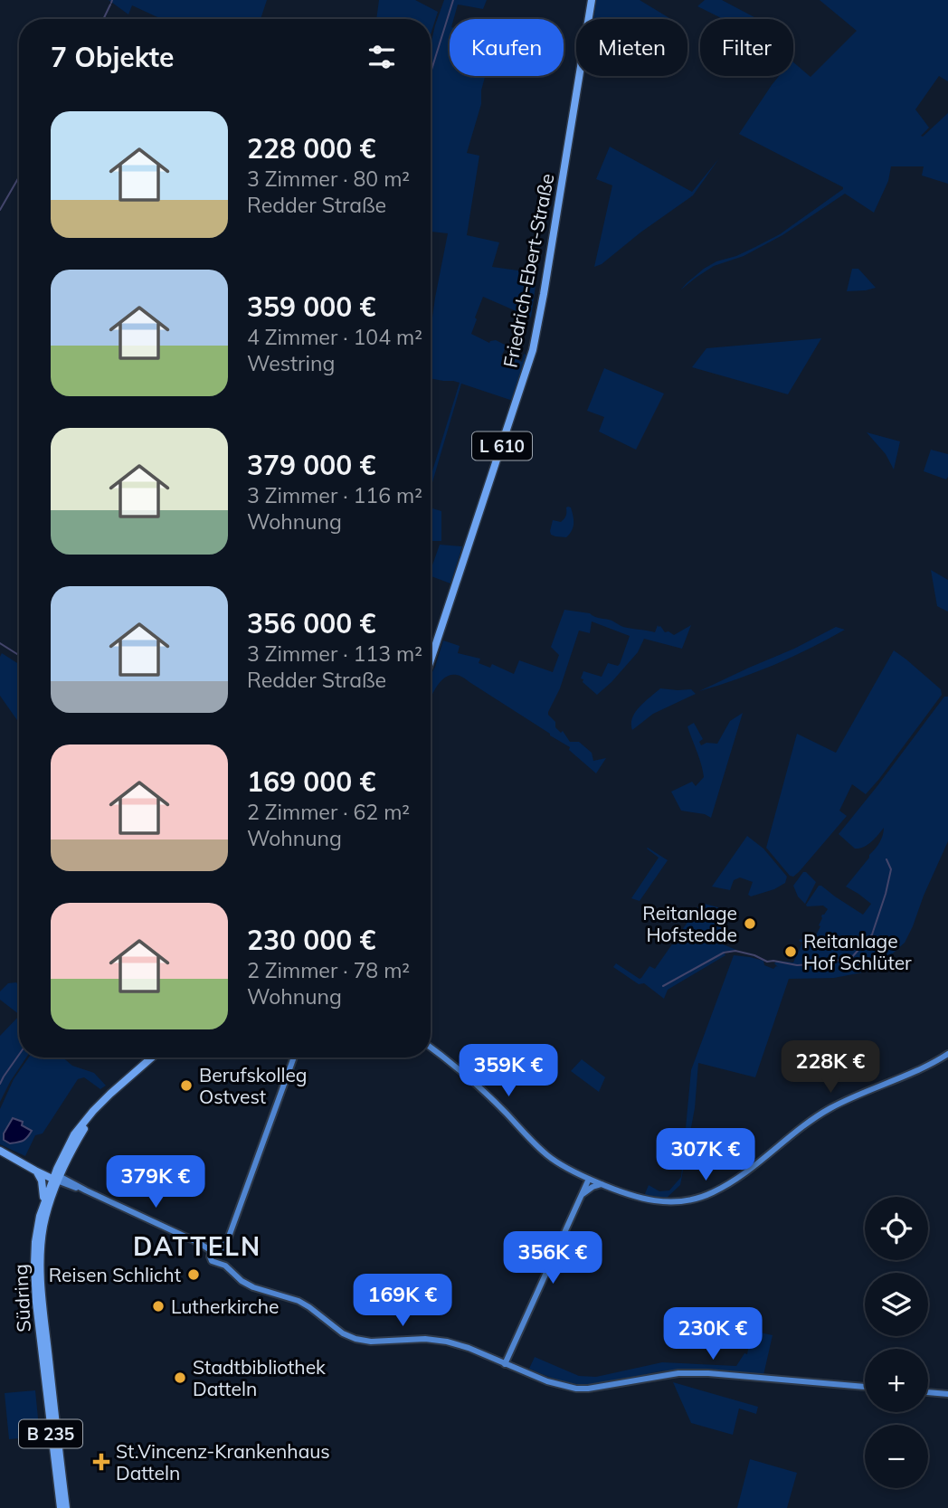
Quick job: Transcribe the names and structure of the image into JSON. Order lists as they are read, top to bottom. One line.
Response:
{"streets":{"main road":["Friedrich-Ebert-Straße","L 610","Südring","B 235"]},"crossings":[["Südring","B 235"]],"districts":["DATTELN"],"places":{"other":["Reitanlage Hofstedde","Reitanlage Hof Schlüter","Berufskolleg Ostvest","Reisen Schlicht","Lutherkirche","Stadtbibliothek Datteln"],"health":["St.Vincenz-Krankenhaus Datteln"]},"page":{"chip":["Kaufen","Mieten","Filter"],"heading":"7 Objekte","list":[{"name":"228 000 €","note":"3 Zimmer · 80 m² · Redder Straße"},{"name":"359 000 €","note":"4 Zimmer · 104 m² · Westring"},{"name":"379 000 €","note":"3 Zimmer · 116 m² · Wohnung"},{"name":"356 000 €","note":"3 Zimmer · 113 m² · Redder Straße"},{"name":"169 000 €","note":"2 Zimmer · 62 m² · Wohnung"},{"name":"230 000 €","note":"2 Zimmer · 78 m² · Wohnung"}],"price":["228K €","359K €","307K €","379K €","356K €","169K €","230K €"],"map_buttons":["+","−"]}}
